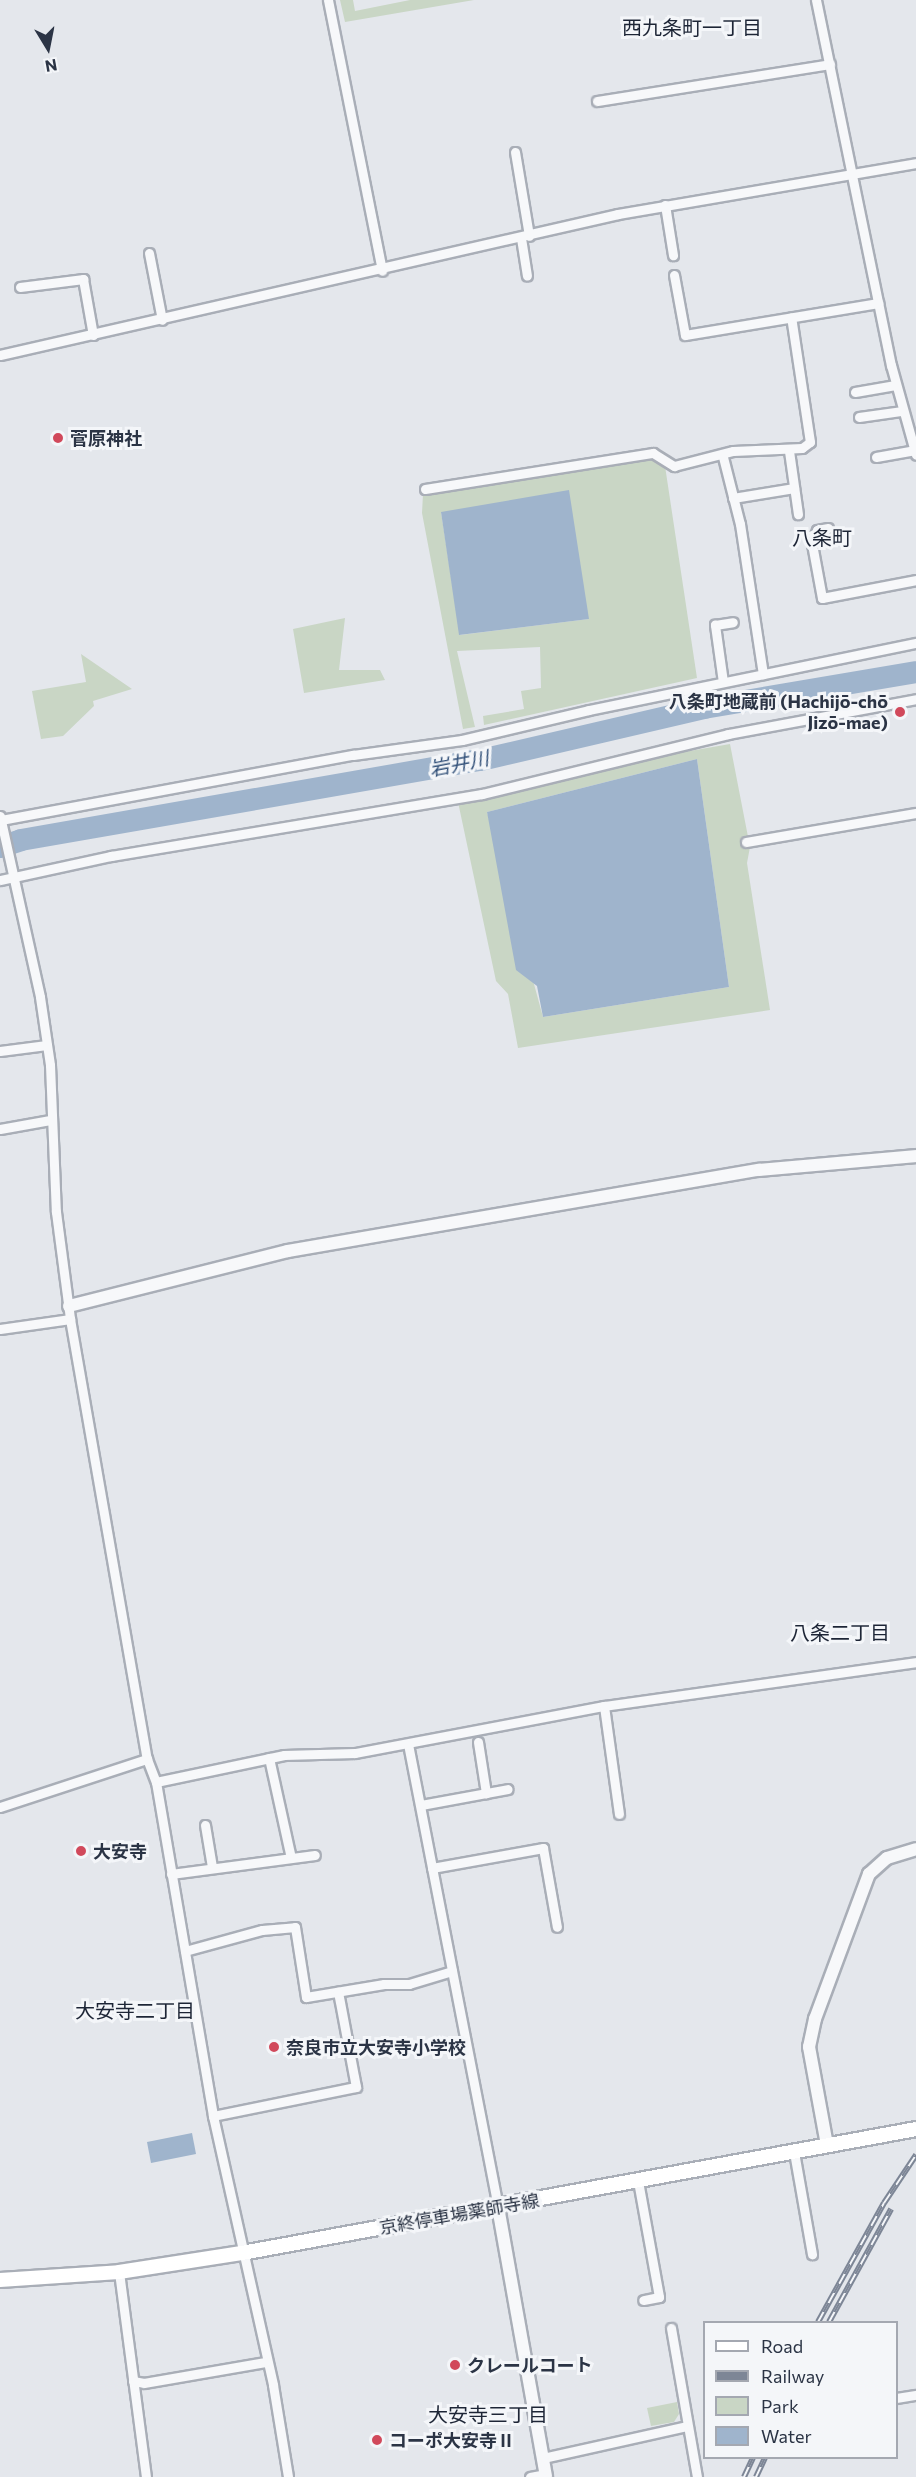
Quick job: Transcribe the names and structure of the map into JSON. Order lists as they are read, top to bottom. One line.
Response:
{"streets":{"main road":["京終停車場薬師寺線"]},"districts":["西九条町一丁目","八条町","八条二丁目","大安寺二丁目","大安寺三丁目"],"water":["岩井川"],"places":["菅原神社","八条町地蔵前 (Hachijō-chō Jizō-mae)","大安寺","奈良市立大安寺小学校","クレールコート","コーポ大安寺Ⅱ"],"legend":["Road","Railway","Park","Water"],"north":"bottom"}
